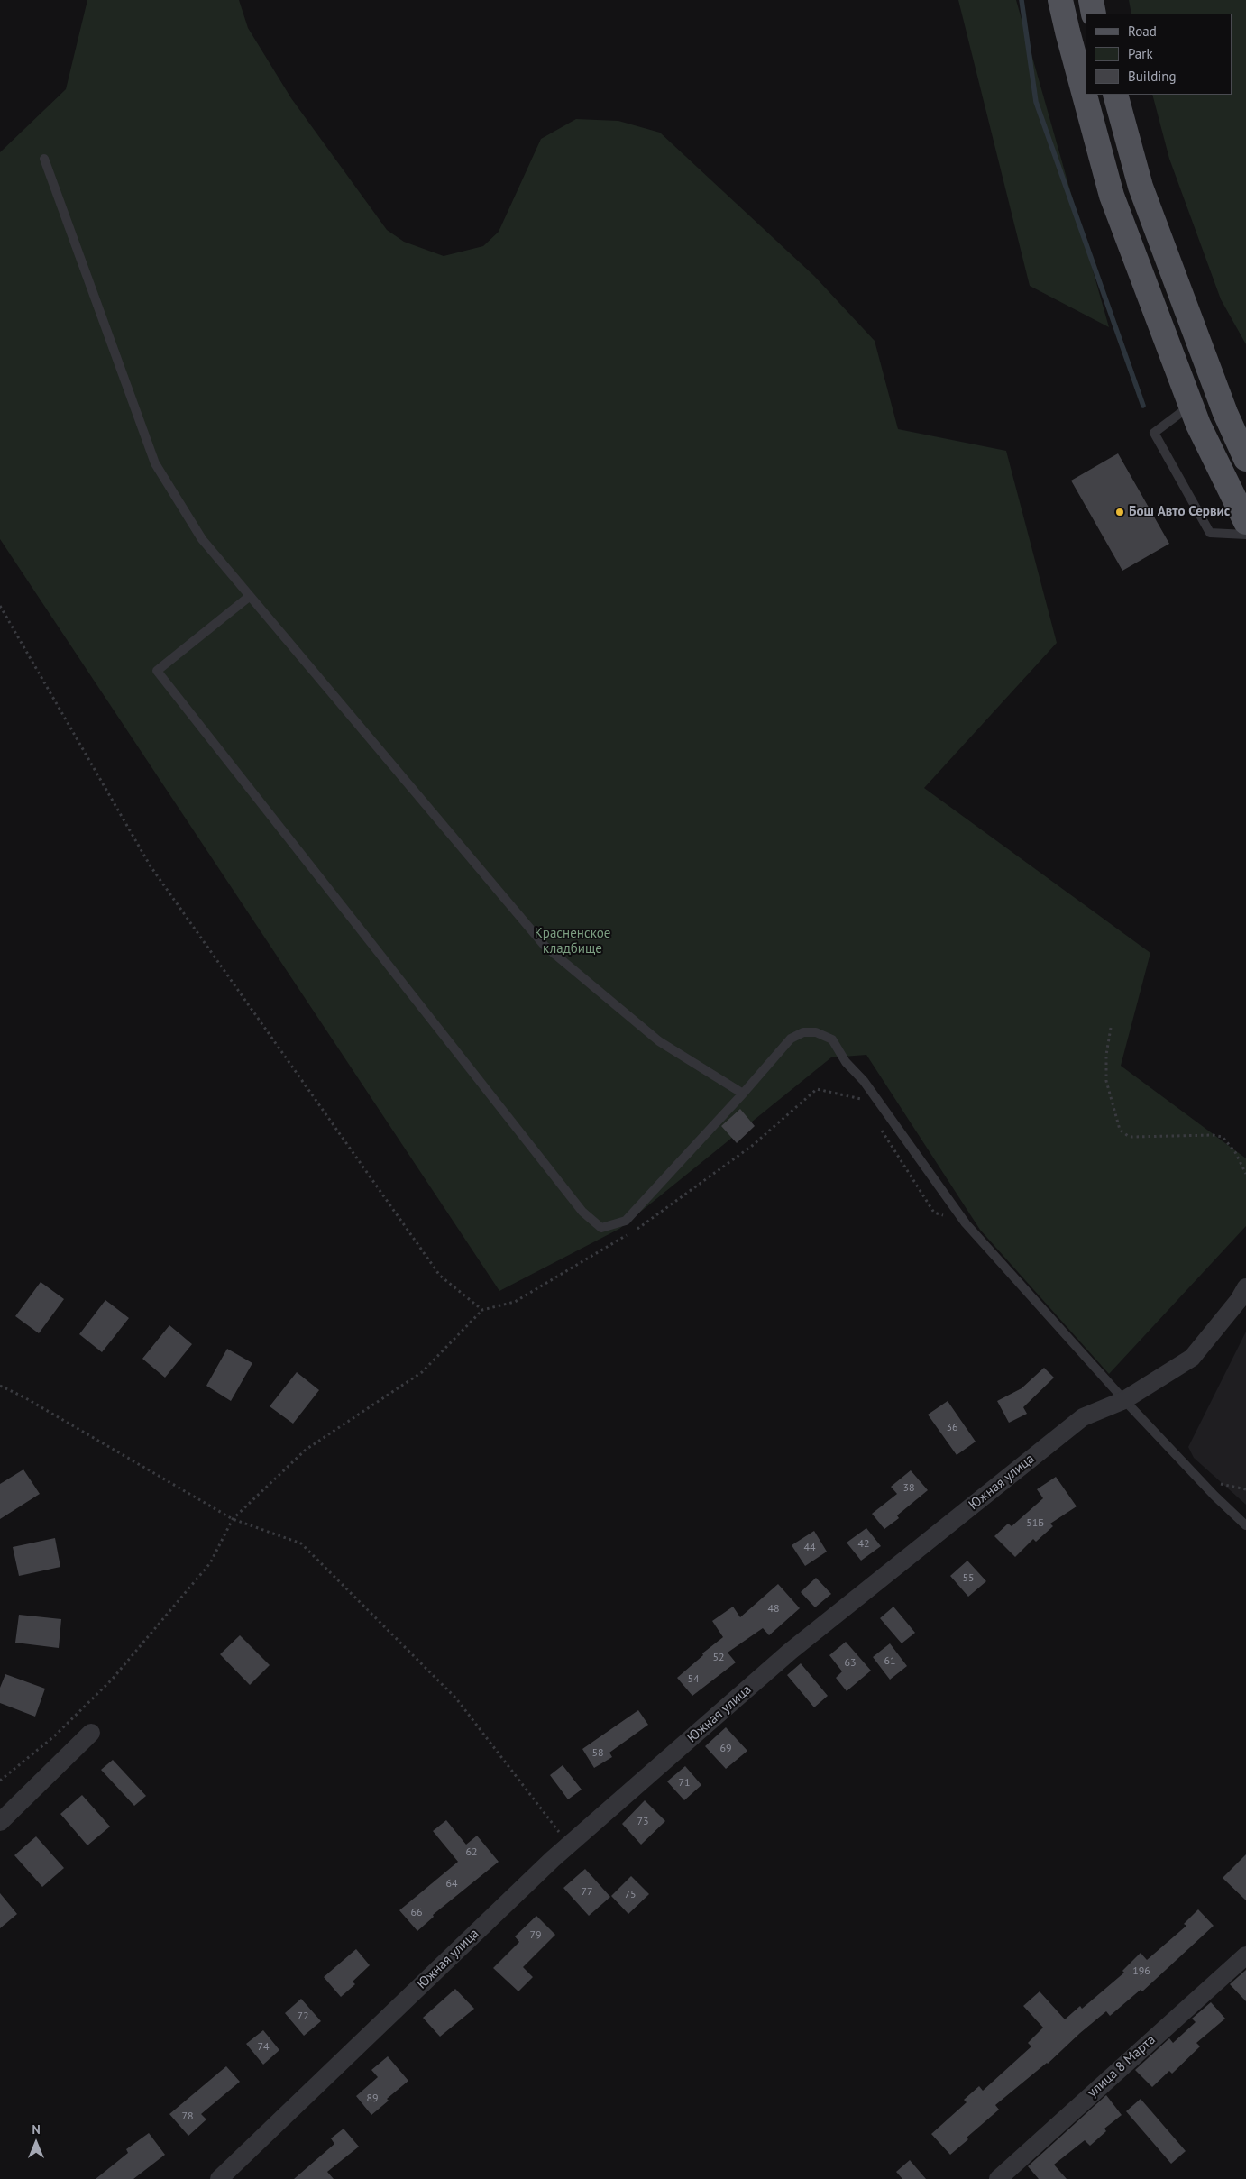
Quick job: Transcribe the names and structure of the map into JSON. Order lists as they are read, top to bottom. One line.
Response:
{"streets":{"street":["Южная улица","улица 8 Марта"]},"parks":["Красненское кладбище"],"places":["Бош Авто Сервис"],"house_numbers":["36","38","51Б","42","44","55","48","52","61","63","54","69","58","71","73","62","64","77","75","66","79","196","72","74","89","78"],"legend":["Road","Park","Building"],"north":"top"}
